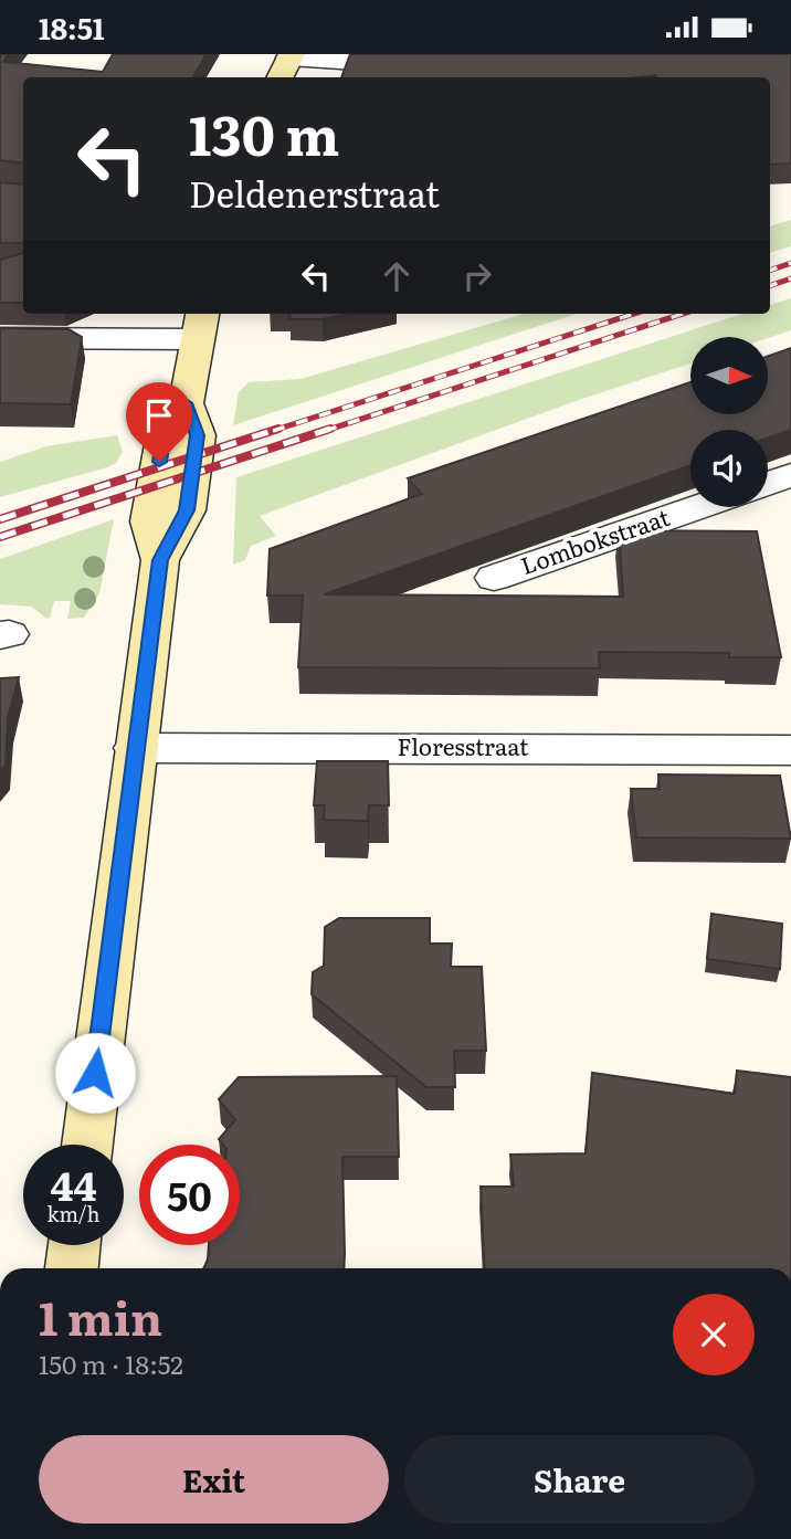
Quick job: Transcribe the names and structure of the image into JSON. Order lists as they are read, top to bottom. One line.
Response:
{"streets":{"street":["Lombokstraat","Floresstraat"]},"north":"right","page":{"status":"18:51","turn":["130 m","Deldenerstraat"],"speed":"44 km/h","limit":"50","heading":["1 min","150 m · 18:52"],"buttons":["Exit","Share"]}}
